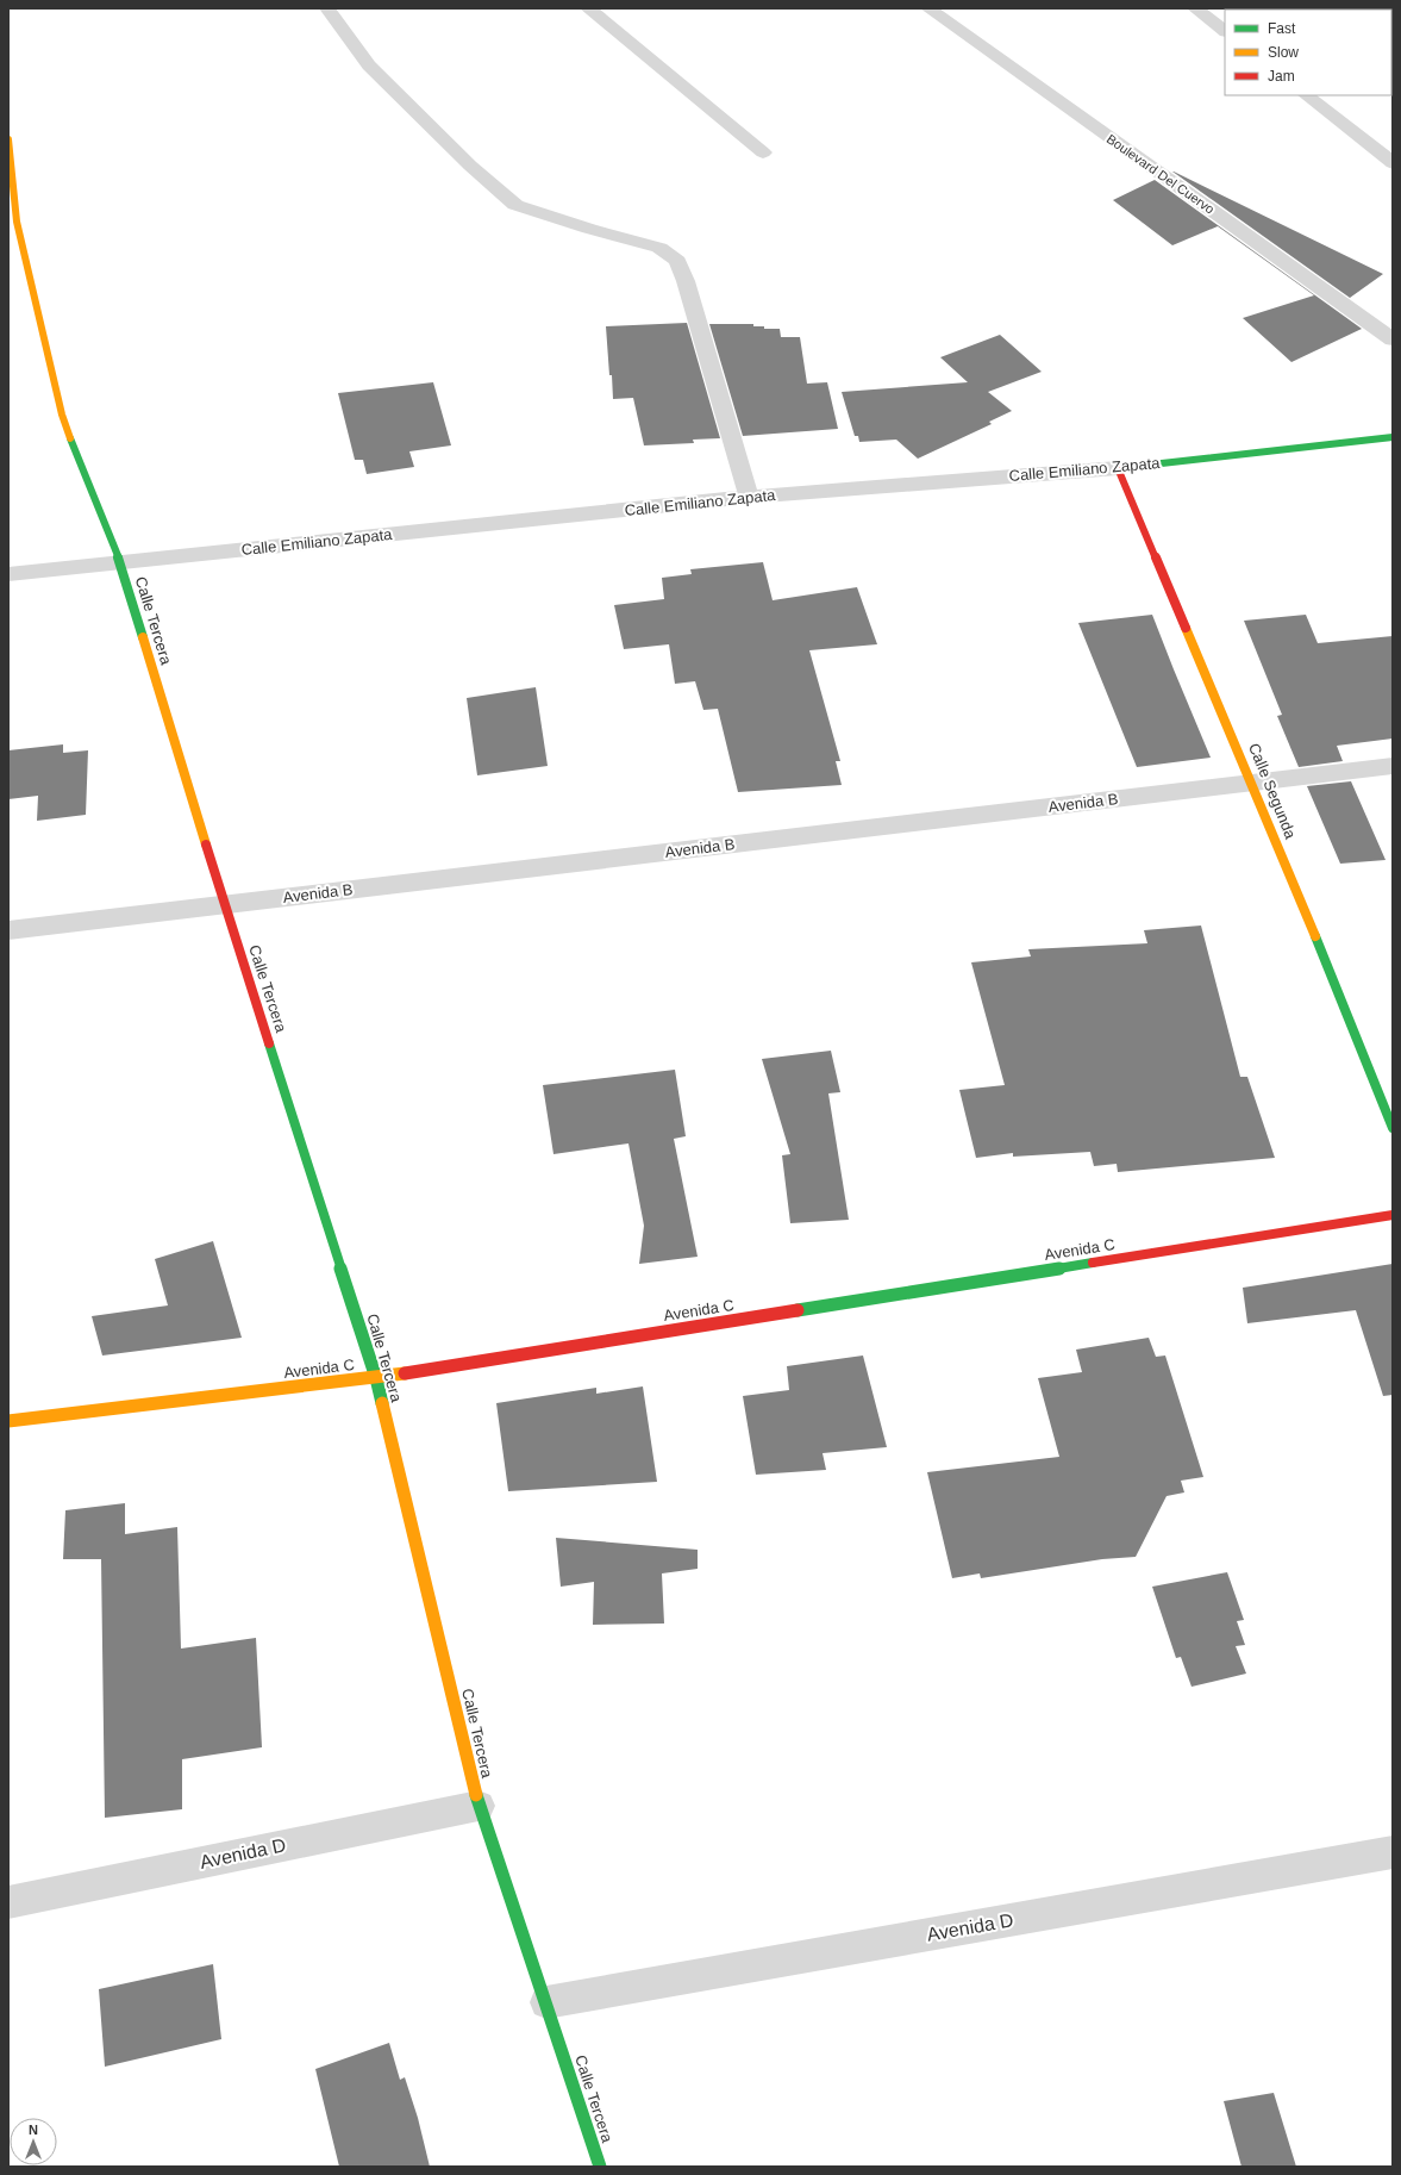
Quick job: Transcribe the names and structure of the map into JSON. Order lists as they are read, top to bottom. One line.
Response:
{"streets":{"street":["Boulevard Del Cuervo","Calle Emiliano Zapata","Calle Tercera","Calle Segunda","Avenida B","Avenida C","Avenida D"]},"crossings":[["Calle Emiliano Zapata","Calle Tercera"],["Calle Emiliano Zapata","Calle Segunda"],["Calle Tercera","Avenida B"],["Calle Tercera","Avenida C"],["Calle Tercera","Avenida D"],["Calle Segunda","Avenida B"]],"legend":["Fast","Slow","Jam"],"north":"top"}
